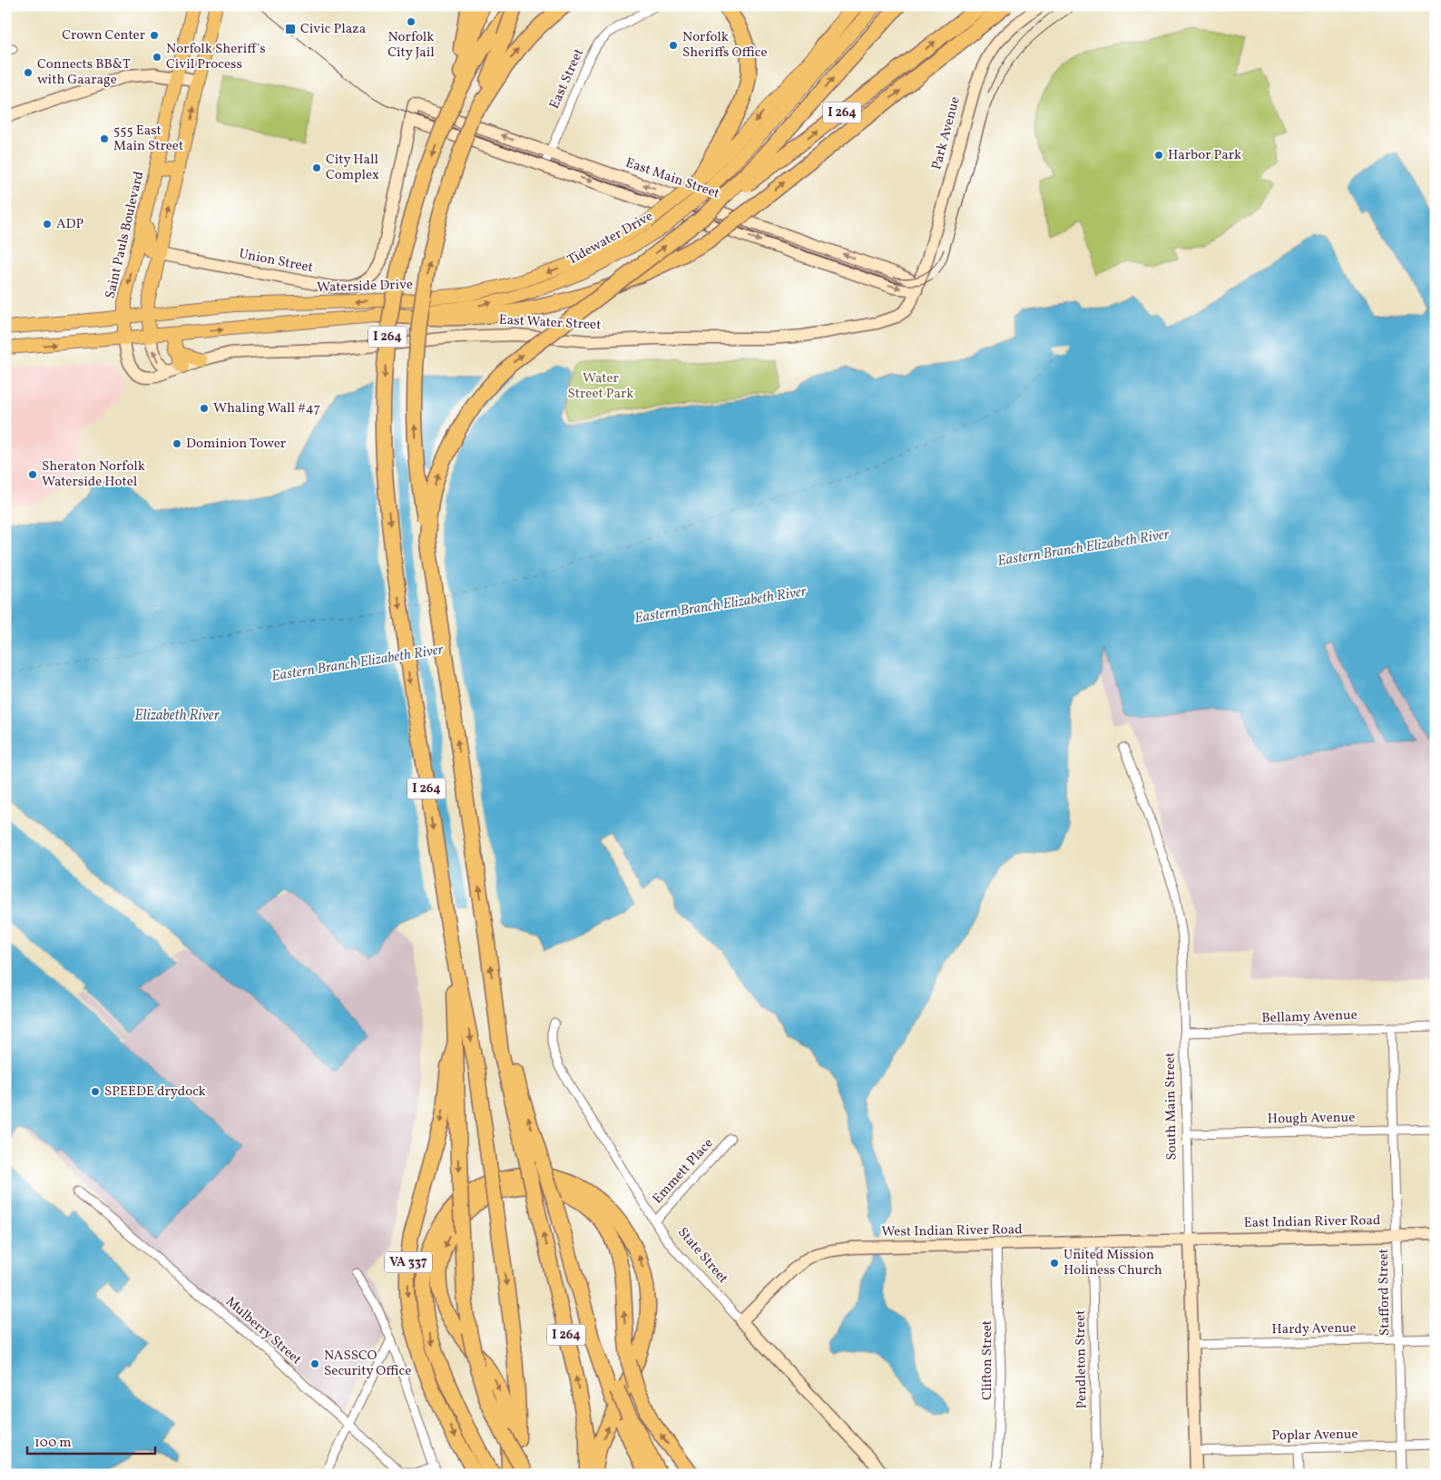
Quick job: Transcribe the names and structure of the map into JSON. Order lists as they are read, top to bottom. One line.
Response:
{"streets":{"highway":["I 264","VA 337"],"main road":["Saint Pauls Boulevard","Tidewater Drive","Waterside Drive"],"street":["East Street","Park Avenue","East Main Street","Union Street","East Water Street","Bellamy Avenue","South Main Street","Hough Avenue","Emmett Place","East Indian River Road","West Indian River Road","State Street","Stafford Street","Hardy Avenue","Mulberry Street","Pendleton Street","Clifton Street","Poplar Avenue"]},"crossings":[["East Street","East Main Street"],["I 264","VA 337"],["Park Avenue","East Main Street"],["Park Avenue","East Water Street"],["East Main Street","Union Street"],["East Main Street","East Water Street"],["Saint Pauls Boulevard","Waterside Drive"],["Tidewater Drive","Waterside Drive"],["Bellamy Avenue","South Main Street"],["Bellamy Avenue","Stafford Street"],["South Main Street","Hough Avenue"],["South Main Street","East Indian River Road"],["South Main Street","West Indian River Road"],["South Main Street","Hardy Avenue"],["South Main Street","Poplar Avenue"],["Hough Avenue","Stafford Street"],["Emmett Place","State Street"],["East Indian River Road","West Indian River Road"],["East Indian River Road","Stafford Street"],["West Indian River Road","State Street"],["West Indian River Road","Pendleton Street"],["West Indian River Road","Clifton Street"],["Stafford Street","Hardy Avenue"],["Stafford Street","Poplar Avenue"]],"one_way":["Tidewater Drive"],"water":["Eastern Branch Elizabeth River","Elizabeth River"],"parks":["Water Street Park"],"places":{"other":["Norfolk City Jail","Crown Center","Norfolk Sheriffs Office","Norfolk Sheriff's Civil Process","Connects BB&T with Gaarage","555 East Main Street","Harbor Park","City Hall Complex","ADP","Whaling Wall #47","Dominion Tower","Sheraton Norfolk Waterside Hotel","SPEEDE drydock","United Mission Holiness Church","NASSCO Security Office"],"transit":["Civic Plaza"]},"scale_bar":"100 m"}
